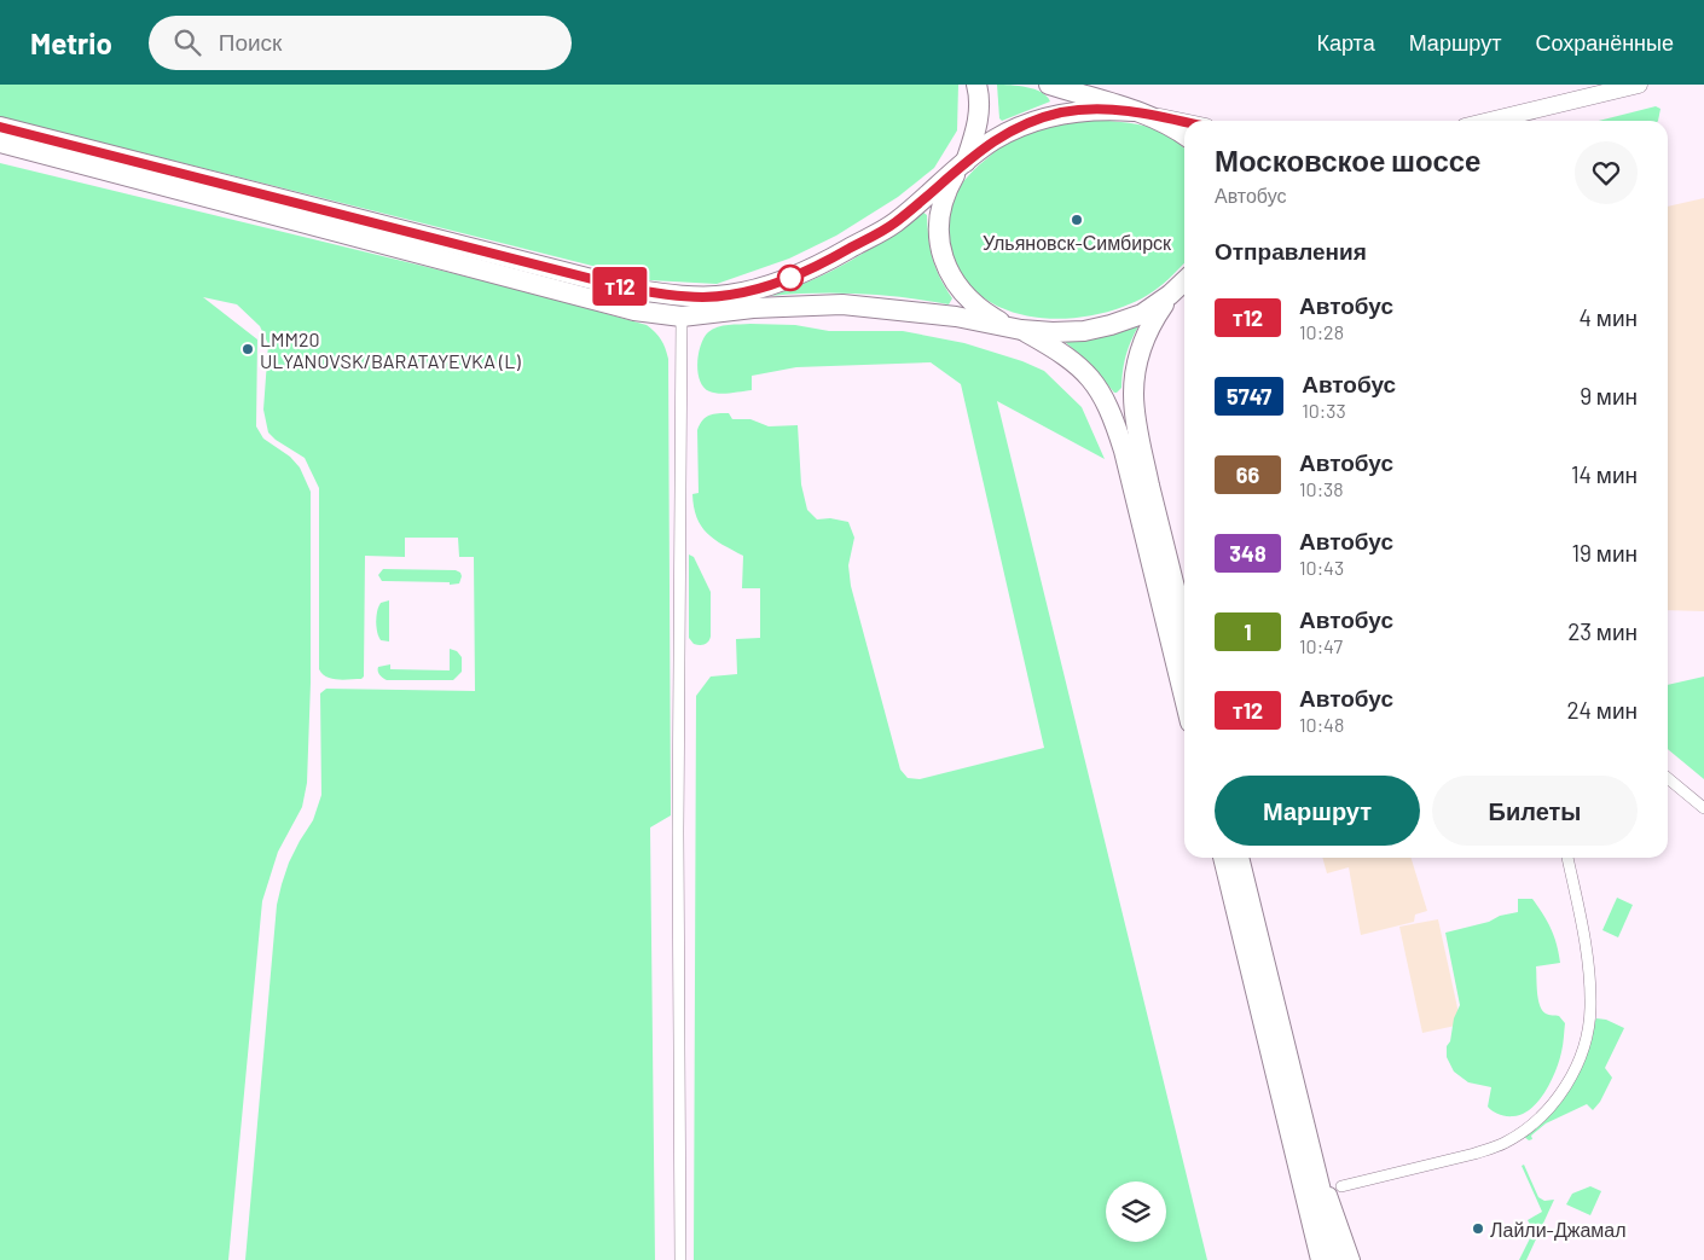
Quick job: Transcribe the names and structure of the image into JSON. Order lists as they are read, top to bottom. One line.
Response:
{"places":["Ульяновск-Симбирск","LMM20 ULYANOVSK/BARATAYEVKA (L)","Лайли-Джамал"],"lines":["bus line т12"],"page":{"header":"Metrio","search":"Поиск","nav":["Карта","Маршрут","Сохранённые"],"on_map":"т12","heading":[["Московское шоссе","Автобус"],"Отправления"],"list":[{"mark":"т12","name":"Автобус","note":"10:28","value":"4 мин"},{"mark":"5747","name":"Автобус","note":"10:33","value":"9 мин"},{"mark":"66","name":"Автобус","note":"10:38","value":"14 мин"},{"mark":"348","name":"Автобус","note":"10:43","value":"19 мин"},{"mark":"1","name":"Автобус","note":"10:47","value":"23 мин"},{"mark":"т12","name":"Автобус","note":"10:48","value":"24 мин"}],"buttons":["Маршрут","Билеты"]}}
